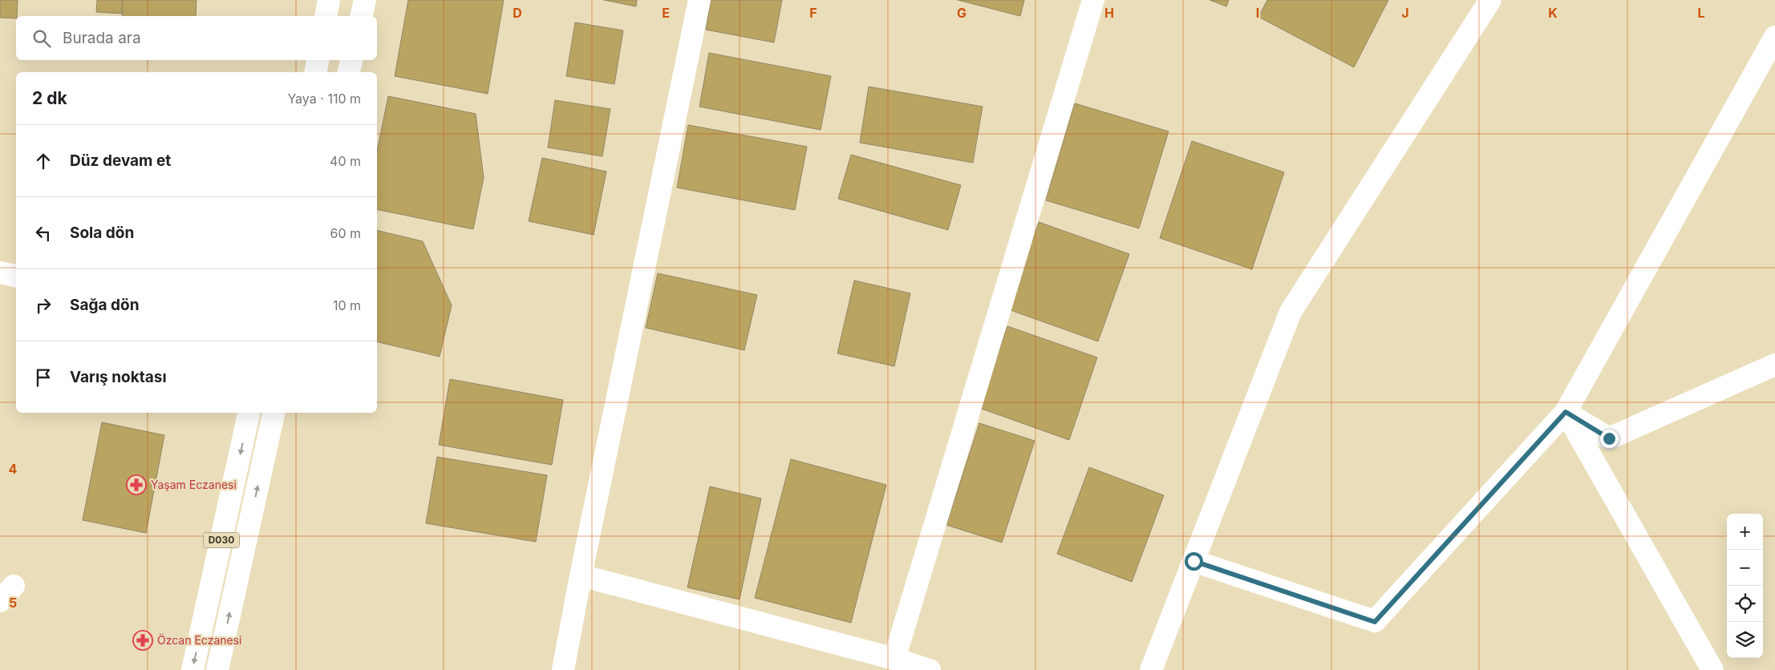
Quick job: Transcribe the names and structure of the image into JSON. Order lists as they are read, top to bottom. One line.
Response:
{"streets":{"street":["D030"]},"places":{"pharmacy":["Yaşam Eczanesi","Özcan Eczanesi"]},"page":{"search":"Burada ara","heading":["2 dk","Yaya · 110 m"],"list":[["Düz devam et","40 m"],["Sola dön","60 m"],["Sağa dön","10 m"],"Varış noktası"],"map_buttons":["+","−"]},"grid":{"columns":["D","E","F","G","H","I","J","K","L"],"rows":["4","5"]}}
